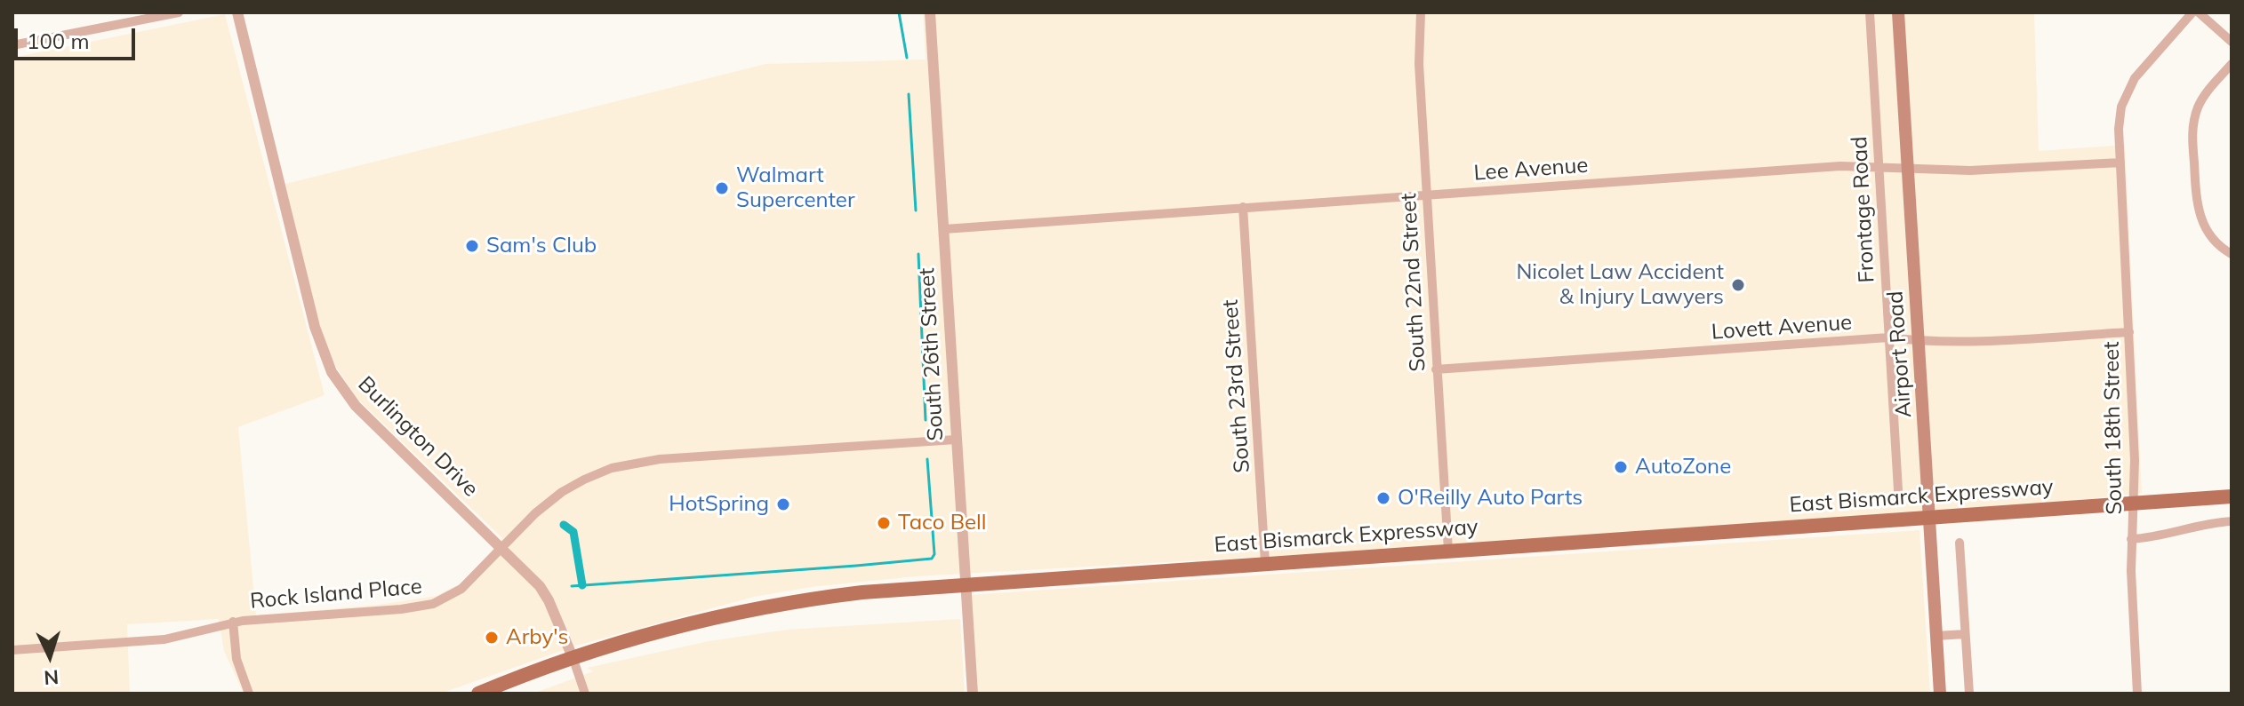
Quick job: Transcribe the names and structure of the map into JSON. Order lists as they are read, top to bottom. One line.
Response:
{"streets":{"main road":["Airport Road","East Bismarck Expressway"],"street":["Lee Avenue","Frontage Road","South 22nd Street","Lovett Avenue","South 26th Street","South 23rd Street","South 18th Street","Burlington Drive","Rock Island Place"]},"crossings":[["Lee Avenue","Frontage Road"],["Lee Avenue","South 22nd Street"],["Lee Avenue","South 26th Street"],["Lee Avenue","Airport Road"],["Lee Avenue","South 23rd Street"],["Lee Avenue","South 18th Street"],["Frontage Road","Lovett Avenue"],["South 22nd Street","Lovett Avenue"],["South 22nd Street","East Bismarck Expressway"],["Lovett Avenue","Airport Road"],["Lovett Avenue","South 18th Street"],["South 26th Street","East Bismarck Expressway"],["South 26th Street","Rock Island Place"],["Airport Road","East Bismarck Expressway"],["South 23rd Street","East Bismarck Expressway"],["South 18th Street","East Bismarck Expressway"],["Burlington Drive","East Bismarck Expressway"],["Burlington Drive","Rock Island Place"]],"places":["Walmart Supercenter","Sam's Club","Nicolet Law Accident & Injury Lawyers","AutoZone","O'Reilly Auto Parts","HotSpring","Taco Bell","Arby's"],"scale_bar":"100 m","north":"bottom"}
